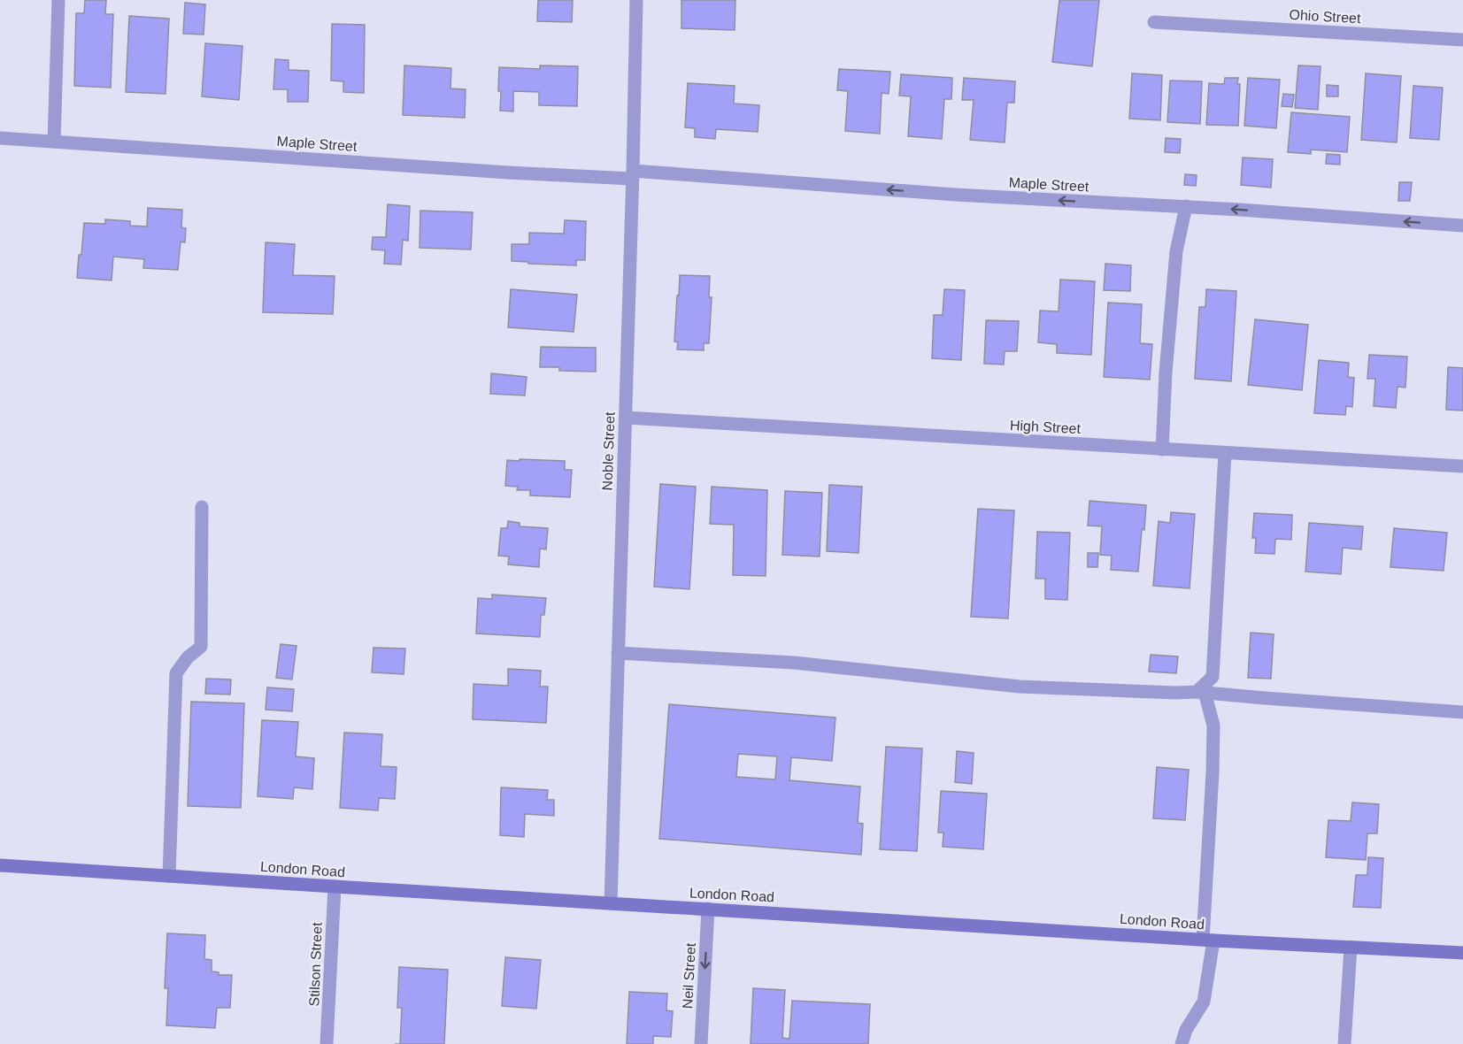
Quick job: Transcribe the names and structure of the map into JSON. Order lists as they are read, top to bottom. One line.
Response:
{"streets":{"street":["Ohio Street","Maple Street","High Street","Noble Street","London Road","Stilson Street","Neil Street"]},"crossings":[["Maple Street","Noble Street"],["High Street","Noble Street"],["Noble Street","London Road"],["London Road","Stilson Street"],["London Road","Neil Street"]],"one_way":["Maple Street","Neil Street"]}
